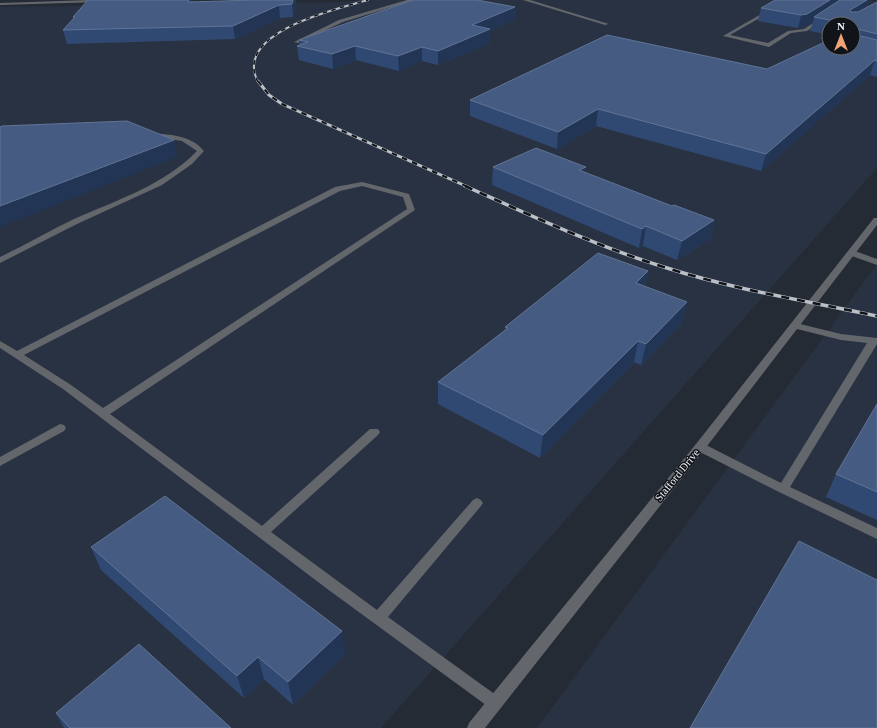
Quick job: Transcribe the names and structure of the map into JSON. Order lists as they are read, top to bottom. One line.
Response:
{"streets":{"street":["Stafford Drive"]},"north":"top"}
